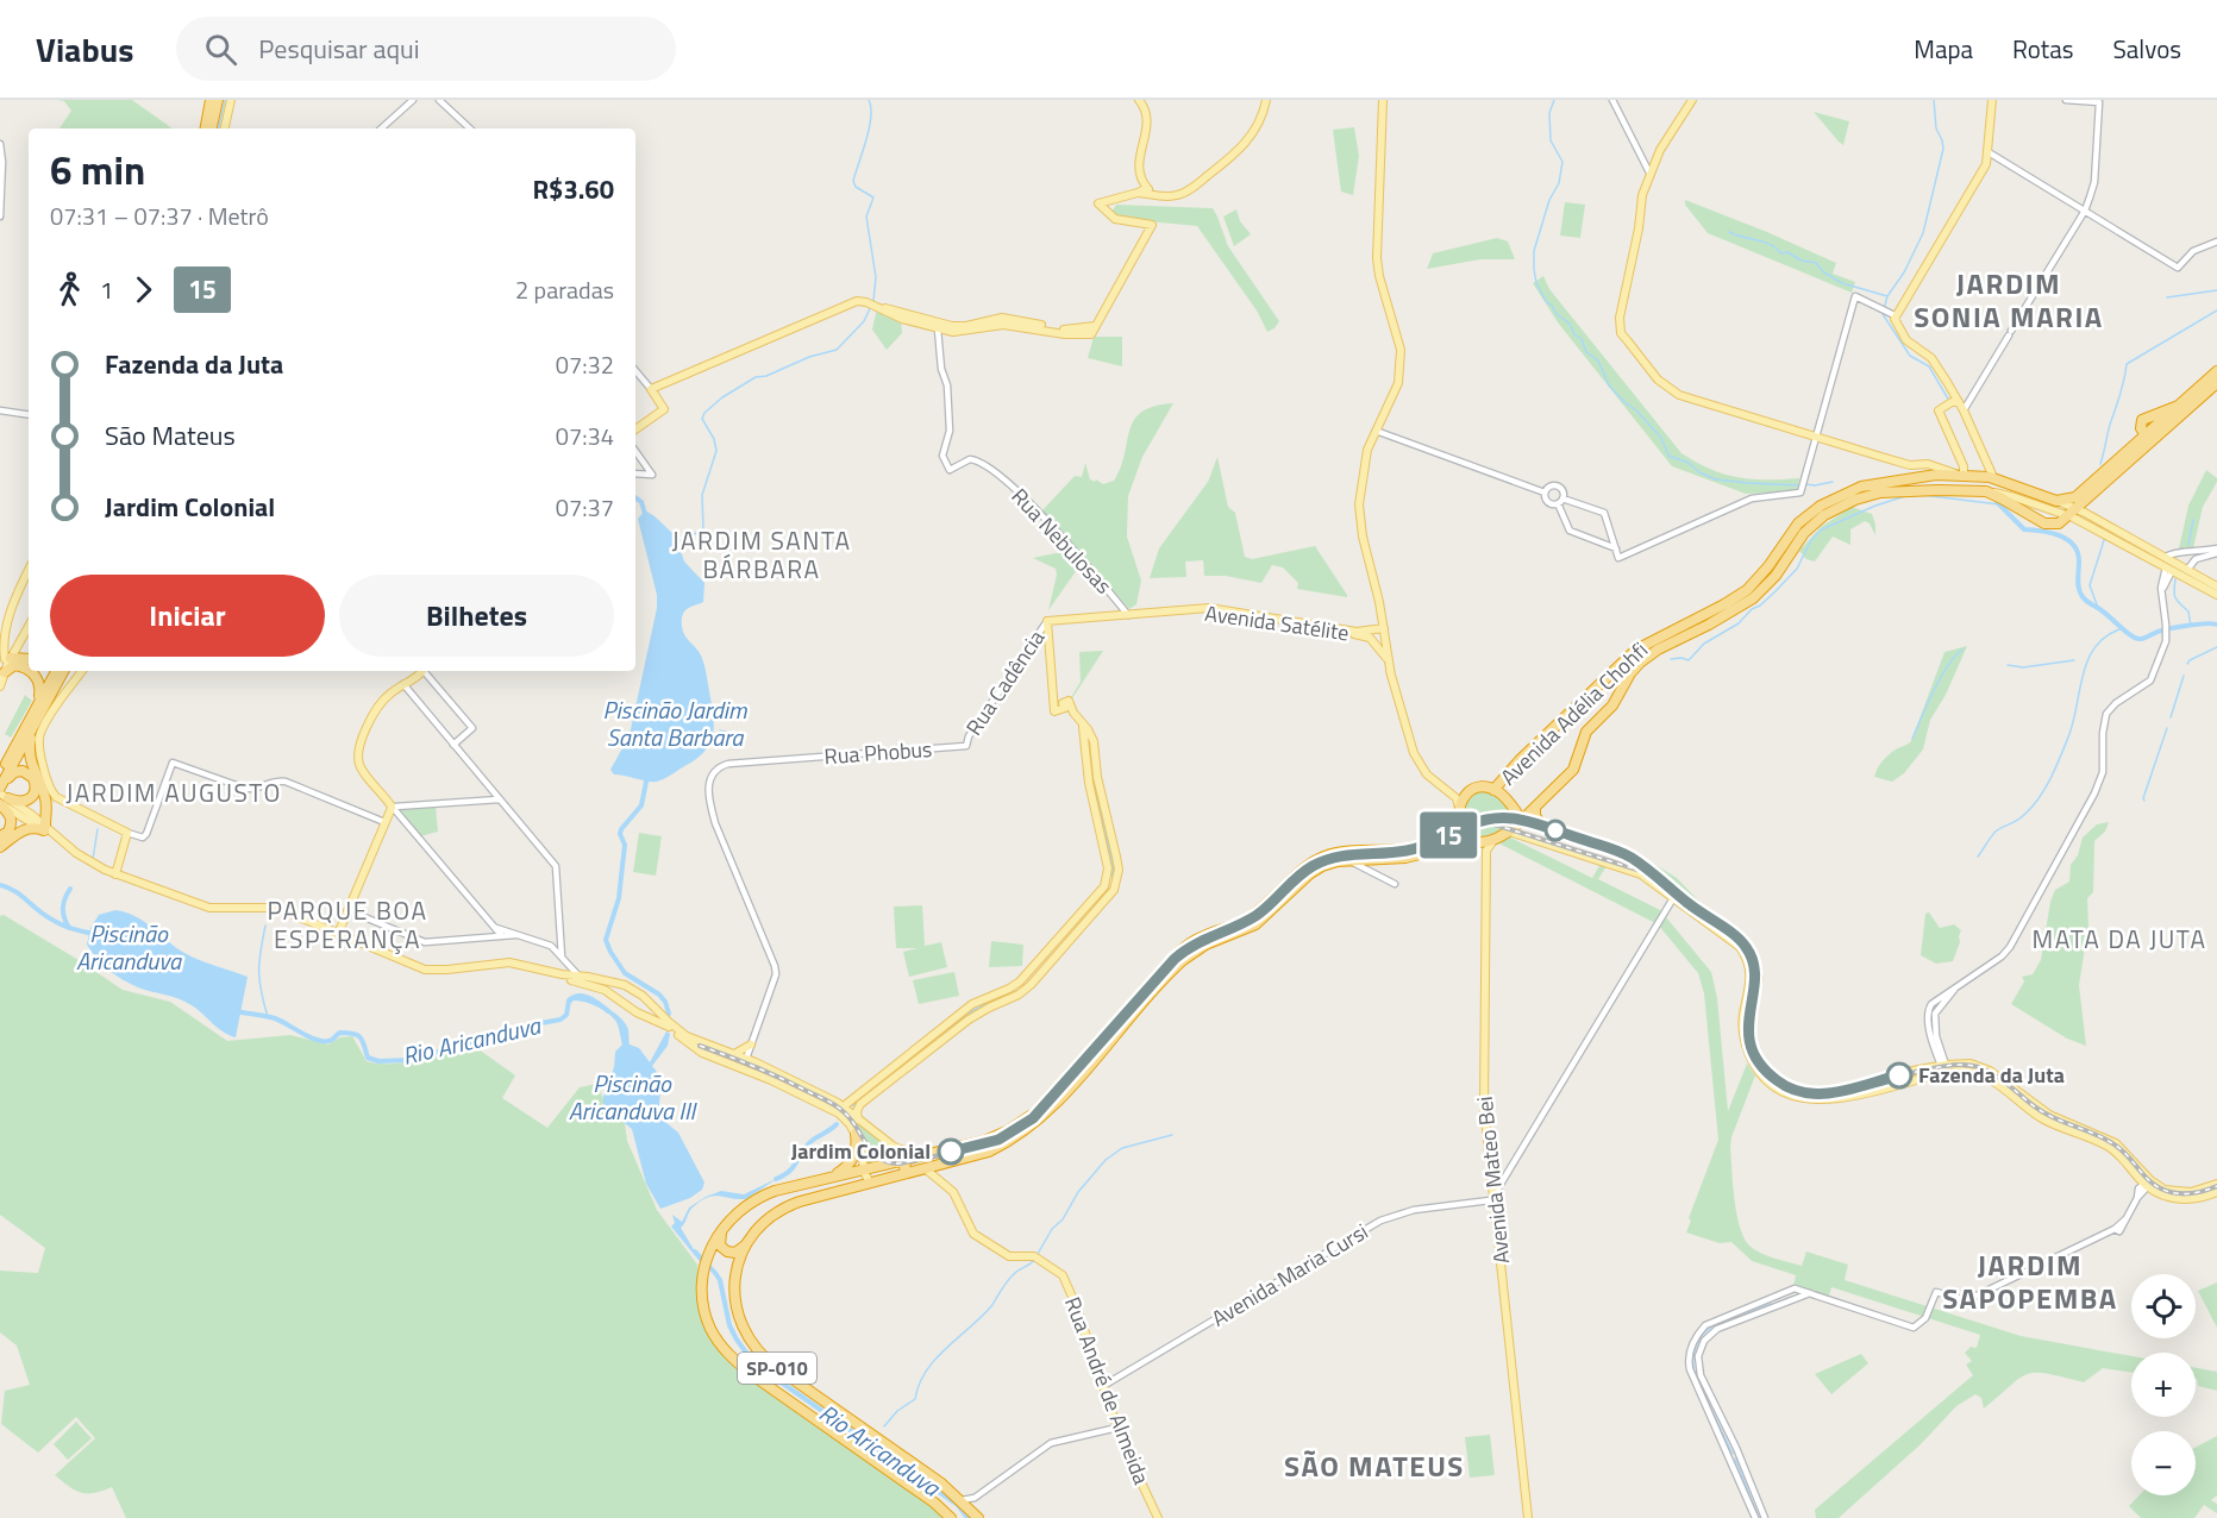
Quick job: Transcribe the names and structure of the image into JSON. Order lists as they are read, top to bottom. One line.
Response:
{"streets":{"highway":["Avenida Adélia Chohfi","SP-010"],"main road":["Avenida Satélite","Avenida Mateo Bei","Rua André de Almeida"],"street":["Rua Nebulosas","Rua Cadência","Rua Phobus","Avenida Maria Cursi"]},"crossings":[["Rua Nebulosas","Avenida Satélite"],["Avenida Satélite","Rua Cadência"],["Rua Cadência","Rua Phobus"],["Avenida Adélia Chohfi","Avenida Mateo Bei"],["Avenida Mateo Bei","Avenida Maria Cursi"],["Avenida Maria Cursi","Rua André de Almeida"],["SP-010","Rua André de Almeida"]],"districts":["JARDIM SONIA MARIA","JARDIM SANTA BÁRBARA","JARDIM AUGUSTO","PARQUE BOA ESPERANÇA","MATA DA JUTA","JARDIM SAPOPEMBA","SÃO MATEUS"],"water":["Piscinão Jardim Santa Barbara","Piscinão Aricanduva","Rio Aricanduva","Piscinão Aricanduva III"],"places":["Fazenda da Juta","Jardim Colonial"],"lines":["metro line 15"],"page":{"header":"Viabus","search":"Pesquisar aqui","nav":["Mapa","Rotas","Salvos"],"on_map":"15","heading":["6 min","07:31 – 07:37 · Metrô","R$3.60"],"legs":["1","15","2 paradas"],"list":[{"name":"Fazenda da Juta","value":"07:32"},{"name":"São Mateus","value":"07:34"},{"name":"Jardim Colonial","value":"07:37"}],"buttons":["Iniciar","Bilhetes"],"map_buttons":["+","−"]}}
